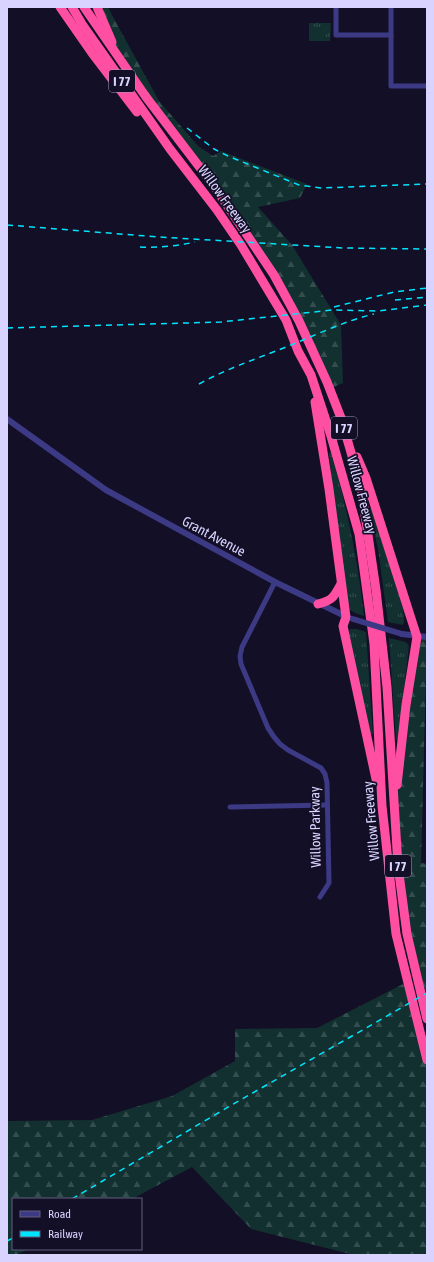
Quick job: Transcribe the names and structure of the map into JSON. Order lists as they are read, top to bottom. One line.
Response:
{"streets":{"highway":["I 77","Willow Freeway"],"street":["Grant Avenue","Willow Parkway"]},"crossings":[["Grant Avenue","Willow Parkway"]],"legend":["Road","Railway"]}
